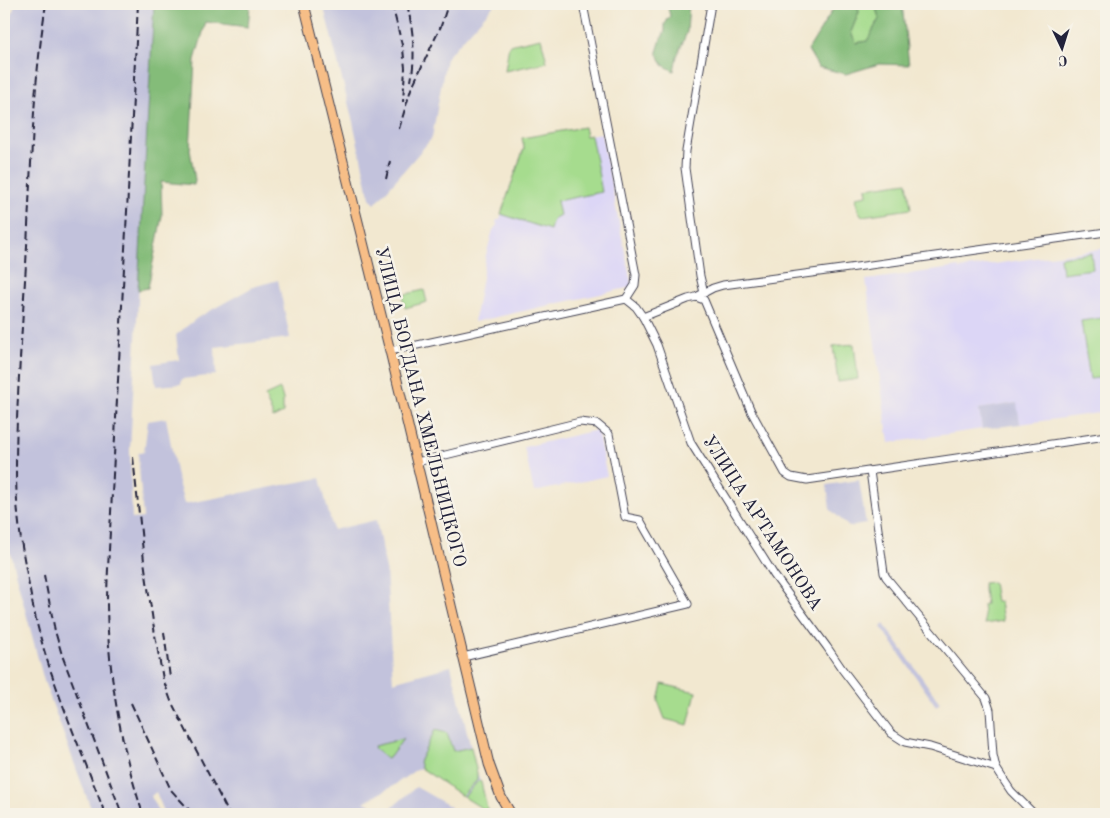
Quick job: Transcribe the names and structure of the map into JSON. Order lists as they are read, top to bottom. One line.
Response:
{"streets":{"main road":["УЛИЦА БОГДАНА ХМЕЛЬНИЦКОГО"],"street":["УЛИЦА АРТАМОНОВА"]},"north":"bottom"}
